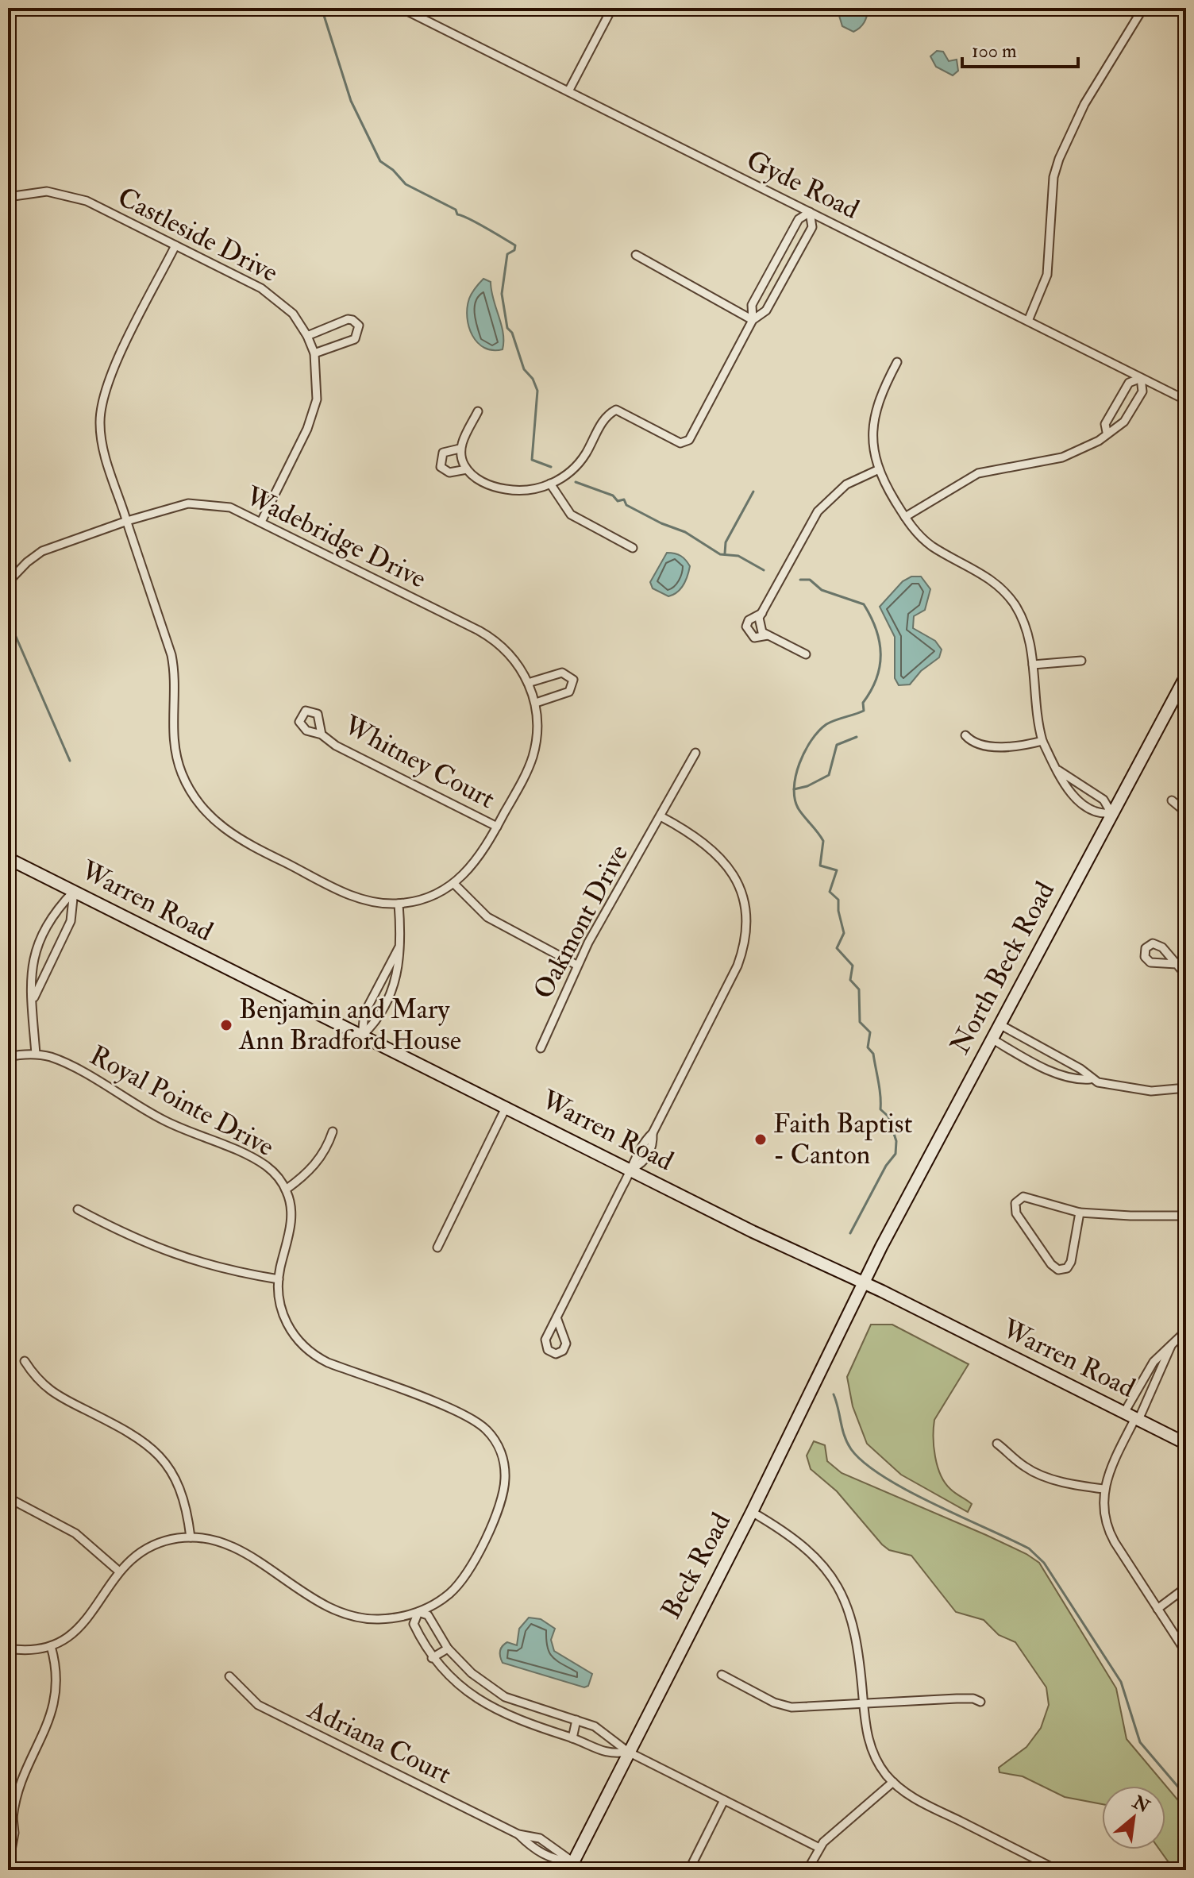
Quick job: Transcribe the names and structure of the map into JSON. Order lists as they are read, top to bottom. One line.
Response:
{"streets":{"main road":["Warren Road","North Beck Road","Beck Road"],"street":["Gyde Road","Castleside Drive","Wadebridge Drive","Whitney Court","Oakmont Drive","Royal Pointe Drive","Adriana Court"]},"crossings":[["Castleside Drive","Wadebridge Drive"],["Wadebridge Drive","Whitney Court"],["Warren Road","North Beck Road"],["Warren Road","Beck Road"],["North Beck Road","Beck Road"],["Beck Road","Adriana Court"]],"places":["Benjamin and Mary Ann Bradford House","Faith Baptist - Canton"],"scale_bar":"100 m","north":"top right"}
